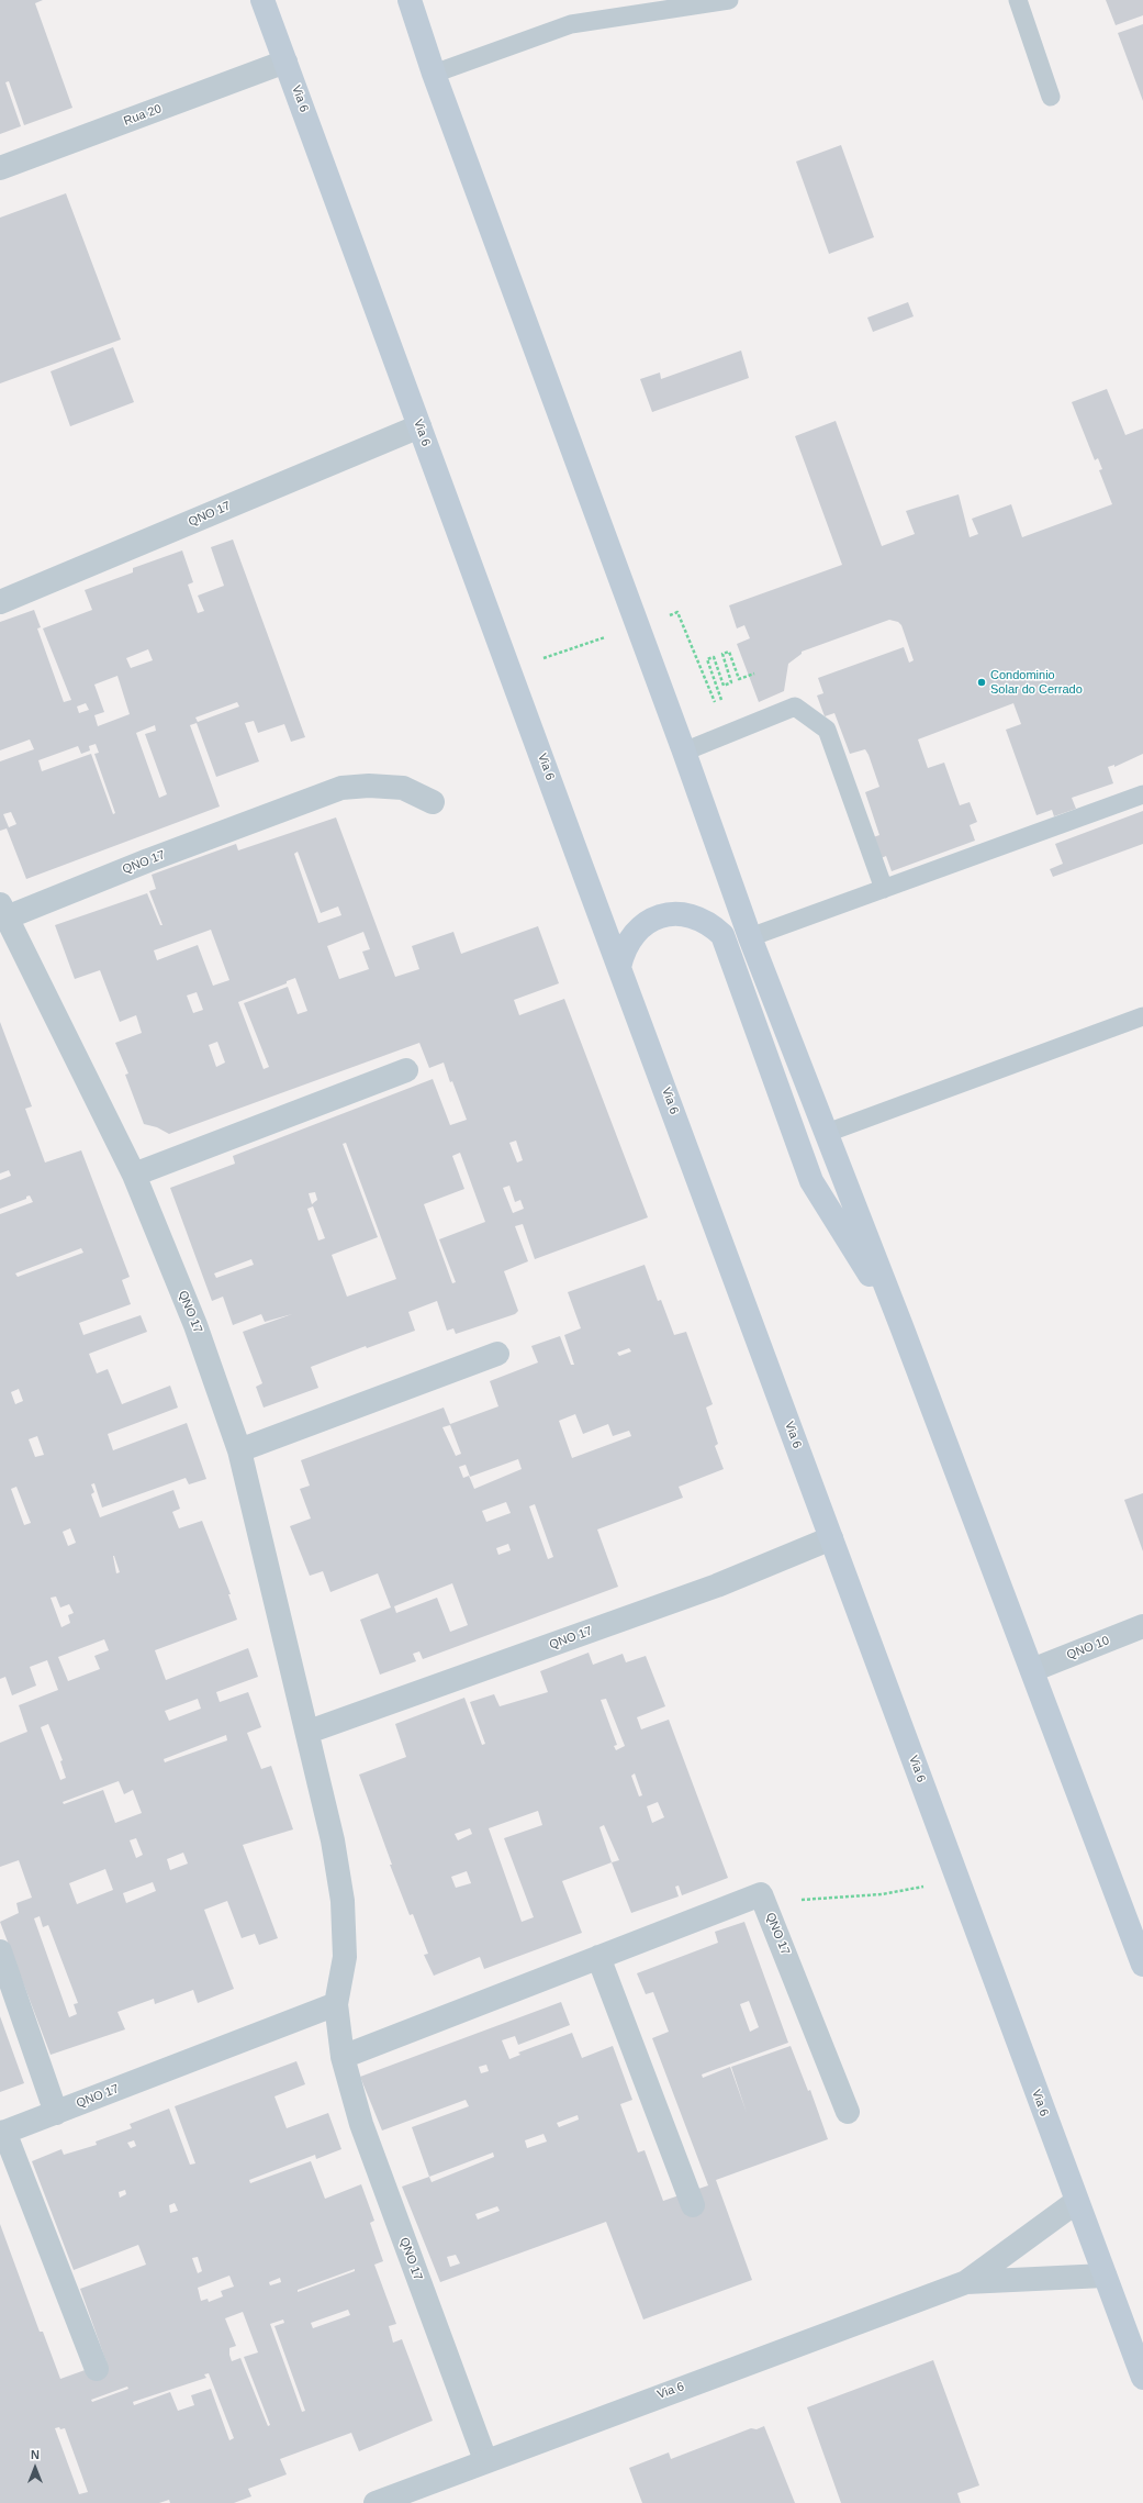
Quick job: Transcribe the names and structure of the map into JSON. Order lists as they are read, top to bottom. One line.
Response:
{"streets":{"main road":["Via 6"],"street":["Rua 20","QNO 17","QNO 10"]},"crossings":[["Via 6","Rua 20"],["Via 6","QNO 17"]],"places":["Condominio Solar do Cerrado"],"north":"top"}
